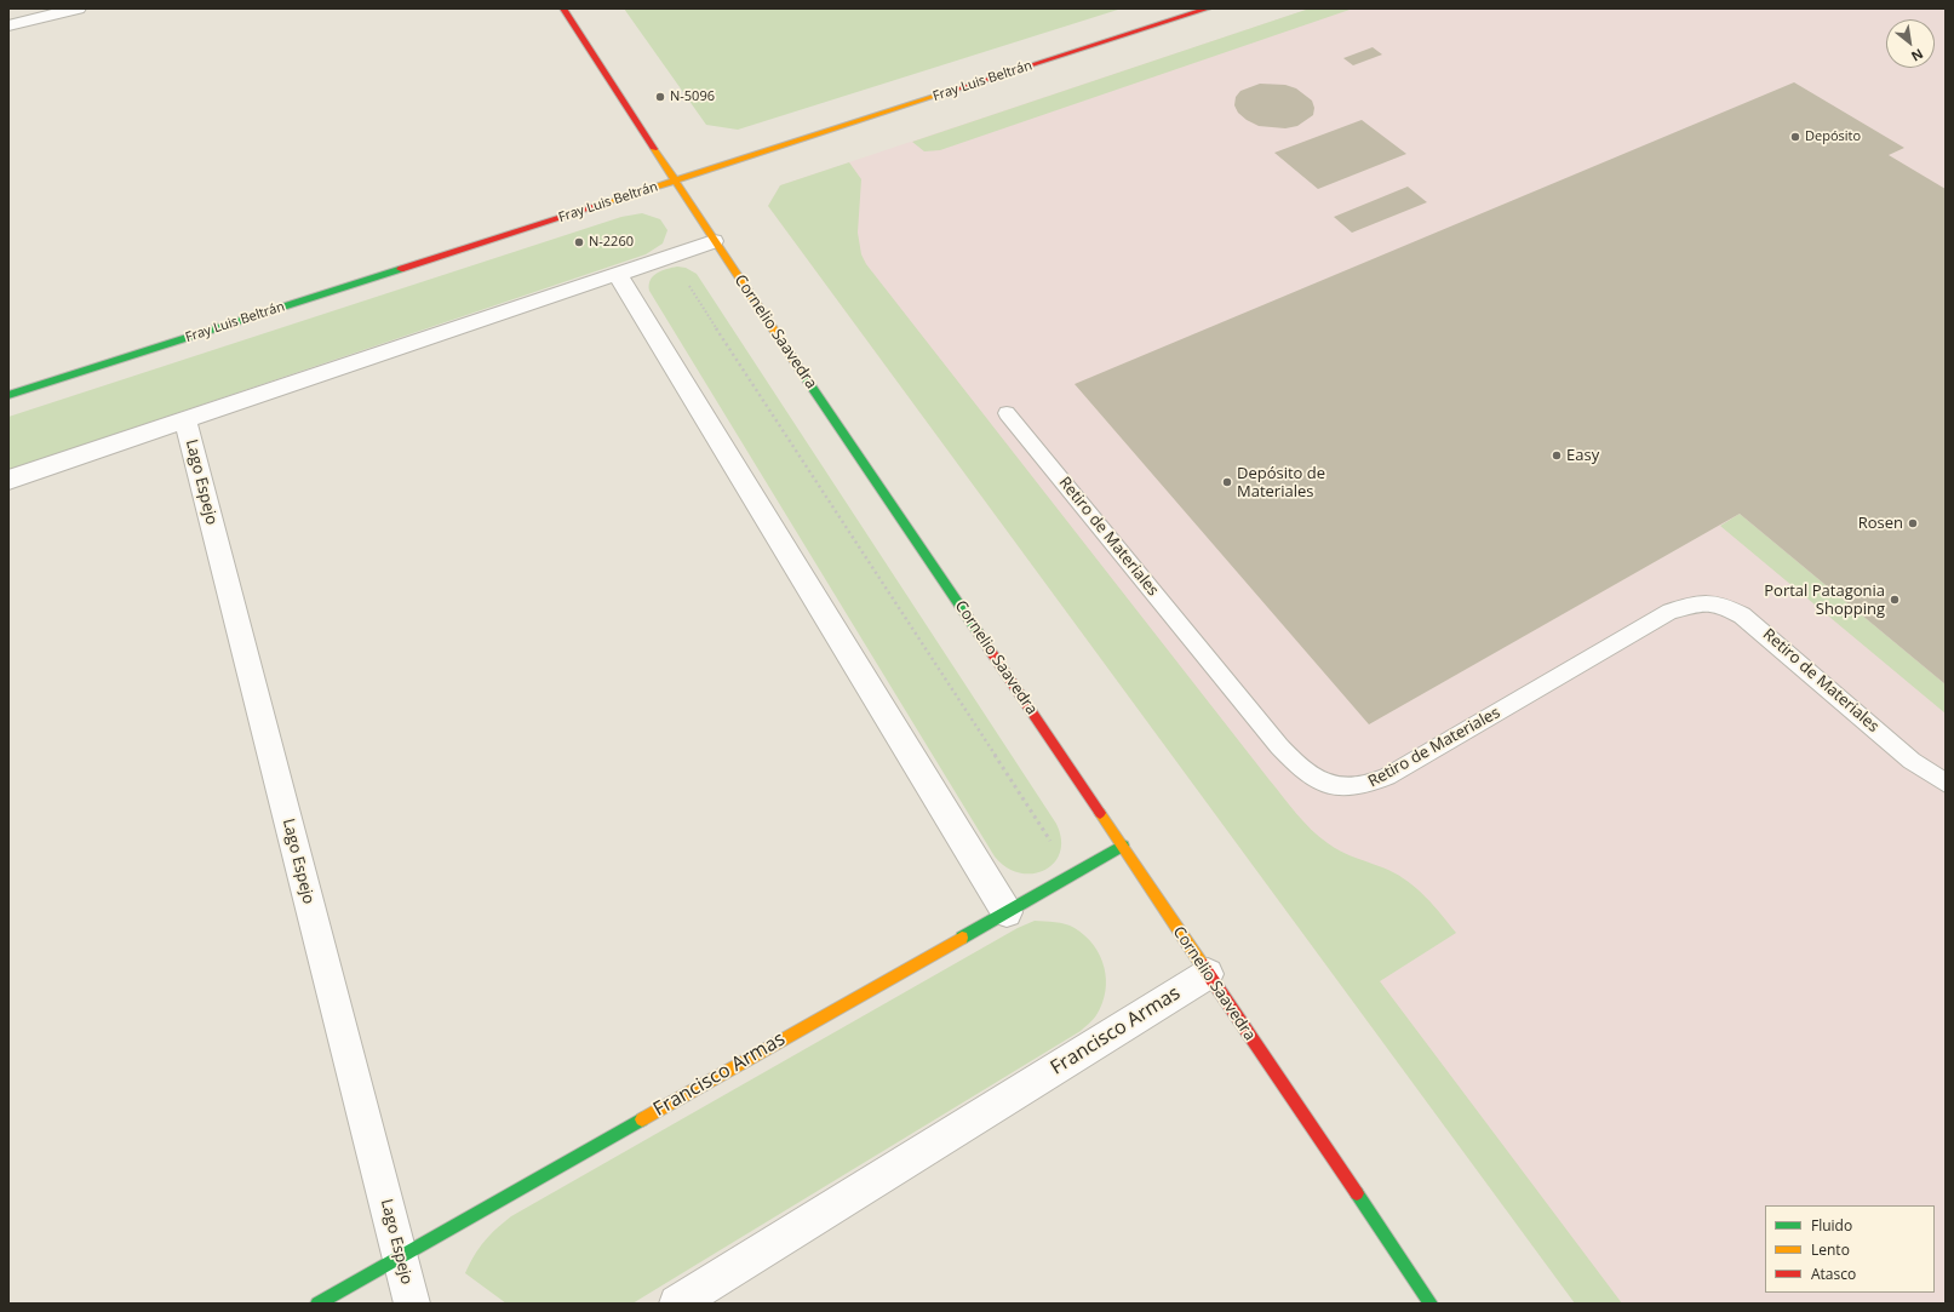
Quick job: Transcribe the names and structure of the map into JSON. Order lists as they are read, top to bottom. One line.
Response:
{"streets":{"main road":["Fray Luis Beltrán","Cornelio Saavedra","Francisco Armas"],"street":["Lago Espejo"],"lane":["Retiro de Materiales"]},"crossings":[["Fray Luis Beltrán","Cornelio Saavedra"],["Cornelio Saavedra","Francisco Armas"],["Lago Espejo","Francisco Armas"]],"places":["N-5096","Depósito","N-2260","Easy","Depósito de Materiales","Rosen","Portal Patagonia Shopping"],"legend":["Fluido","Lento","Atasco"],"north":"bottom right"}
